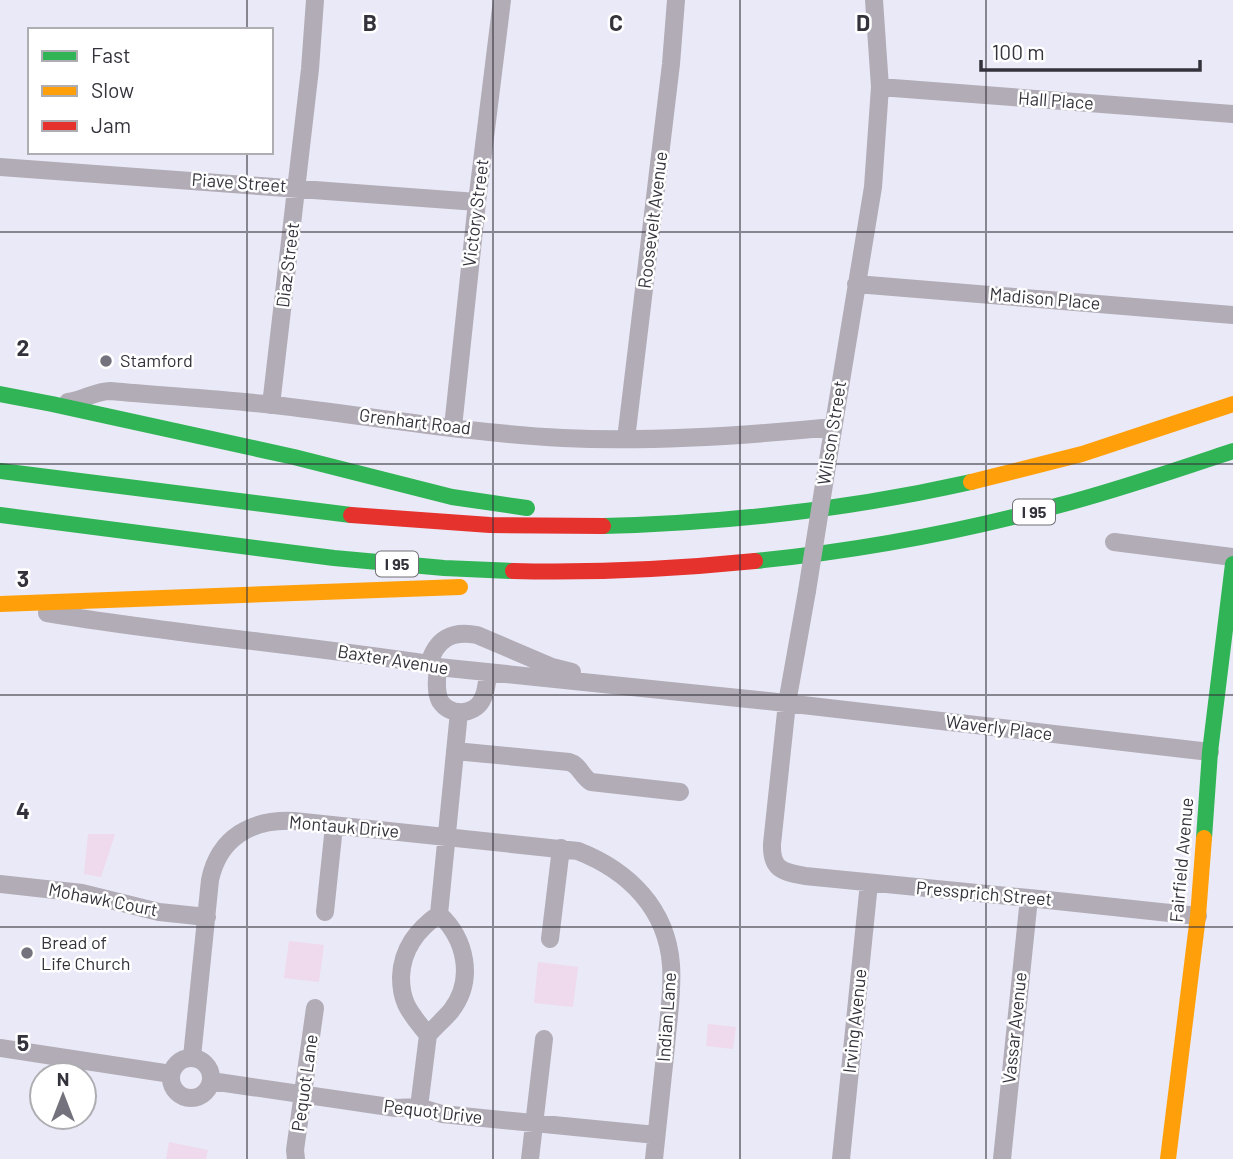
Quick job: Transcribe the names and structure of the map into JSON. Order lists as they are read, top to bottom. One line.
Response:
{"streets":{"main road":["Grenhart Road","I 95","Fairfield Avenue"],"street":["Hall Place","Piave Street","Victory Street","Roosevelt Avenue","Diaz Street","Madison Place","Wilson Street","Baxter Avenue","Waverly Place","Montauk Drive","Pressprich Street","Mohawk Court","Indian Lane","Irving Avenue","Vassar Avenue","Pequot Lane","Pequot Drive"]},"crossings":[["Hall Place","Wilson Street"],["Piave Street","Victory Street"],["Piave Street","Diaz Street"],["Victory Street","Grenhart Road"],["Roosevelt Avenue","Grenhart Road"],["Diaz Street","Grenhart Road"],["Madison Place","Wilson Street"],["Grenhart Road","Wilson Street"],["Wilson Street","Baxter Avenue"],["Wilson Street","Waverly Place"],["Wilson Street","Pressprich Street"],["Baxter Avenue","Waverly Place"],["Waverly Place","Fairfield Avenue"],["Montauk Drive","Mohawk Court"],["Montauk Drive","Indian Lane"],["Montauk Drive","Pequot Drive"],["Fairfield Avenue","Pressprich Street"],["Pressprich Street","Irving Avenue"],["Pressprich Street","Vassar Avenue"],["Indian Lane","Pequot Drive"],["Pequot Lane","Pequot Drive"]],"places":["Stamford","Bread of Life Church"],"legend":["Fast","Slow","Jam"],"scale_bar":"100 m","north":"top","grid":{"columns":["B","C","D"],"rows":["2","3","4","5"]}}
